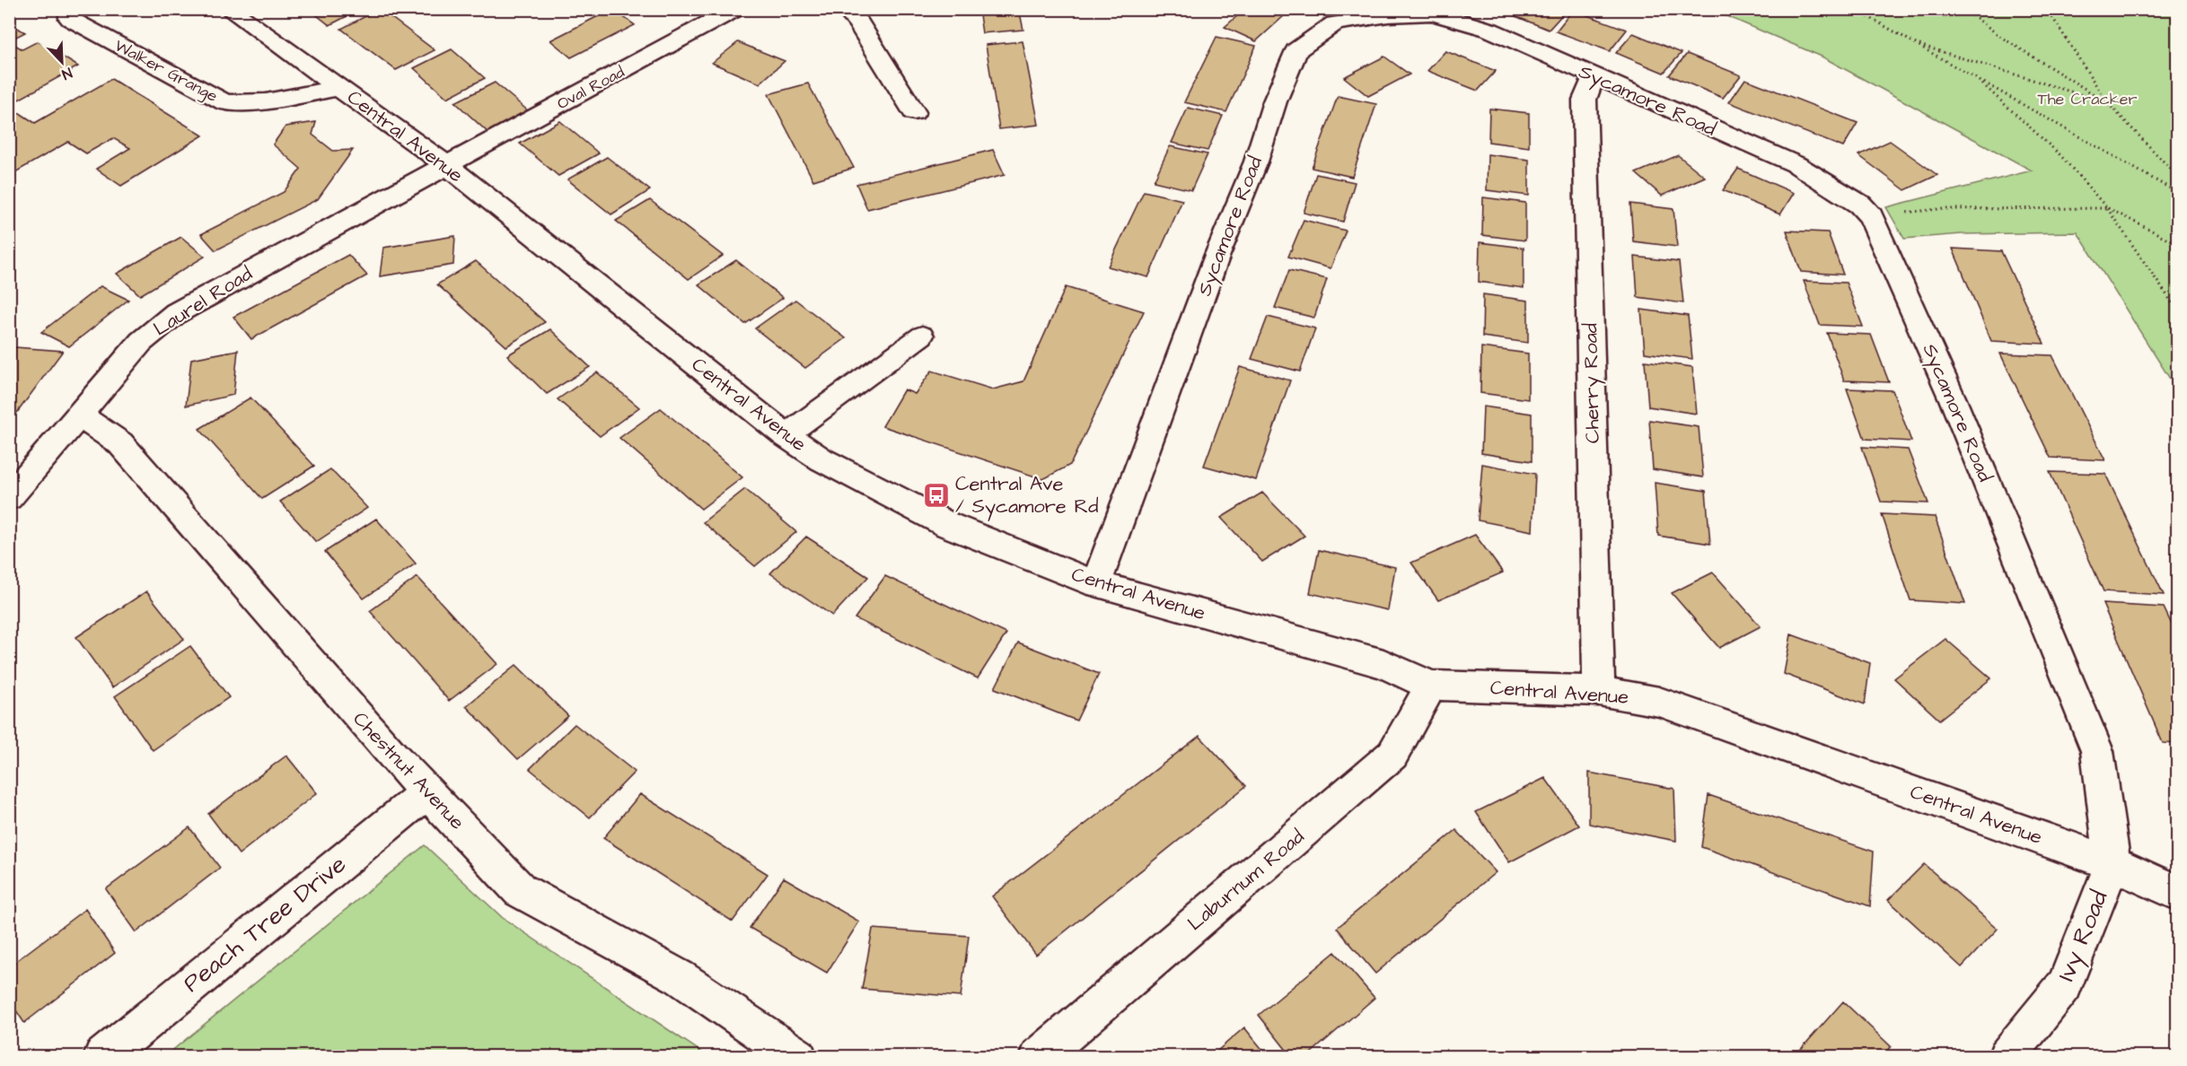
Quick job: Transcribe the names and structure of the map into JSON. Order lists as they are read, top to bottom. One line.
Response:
{"streets":{"street":["Walker Grange","Oval Road","Sycamore Road","Central Avenue","Laurel Road","Cherry Road","Chestnut Avenue","Laburnum Road","Peach Tree Drive","Ivy Road"]},"crossings":[["Walker Grange","Central Avenue"],["Oval Road","Central Avenue"],["Oval Road","Laurel Road"],["Sycamore Road","Central Avenue"],["Sycamore Road","Cherry Road"],["Sycamore Road","Ivy Road"],["Central Avenue","Laurel Road"],["Central Avenue","Cherry Road"],["Central Avenue","Laburnum Road"],["Central Avenue","Ivy Road"],["Laurel Road","Chestnut Avenue"],["Chestnut Avenue","Peach Tree Drive"]],"parks":["The Cracker"],"places":{"bus stop":["Central Ave / Sycamore Rd"]},"north":"bottom right"}
